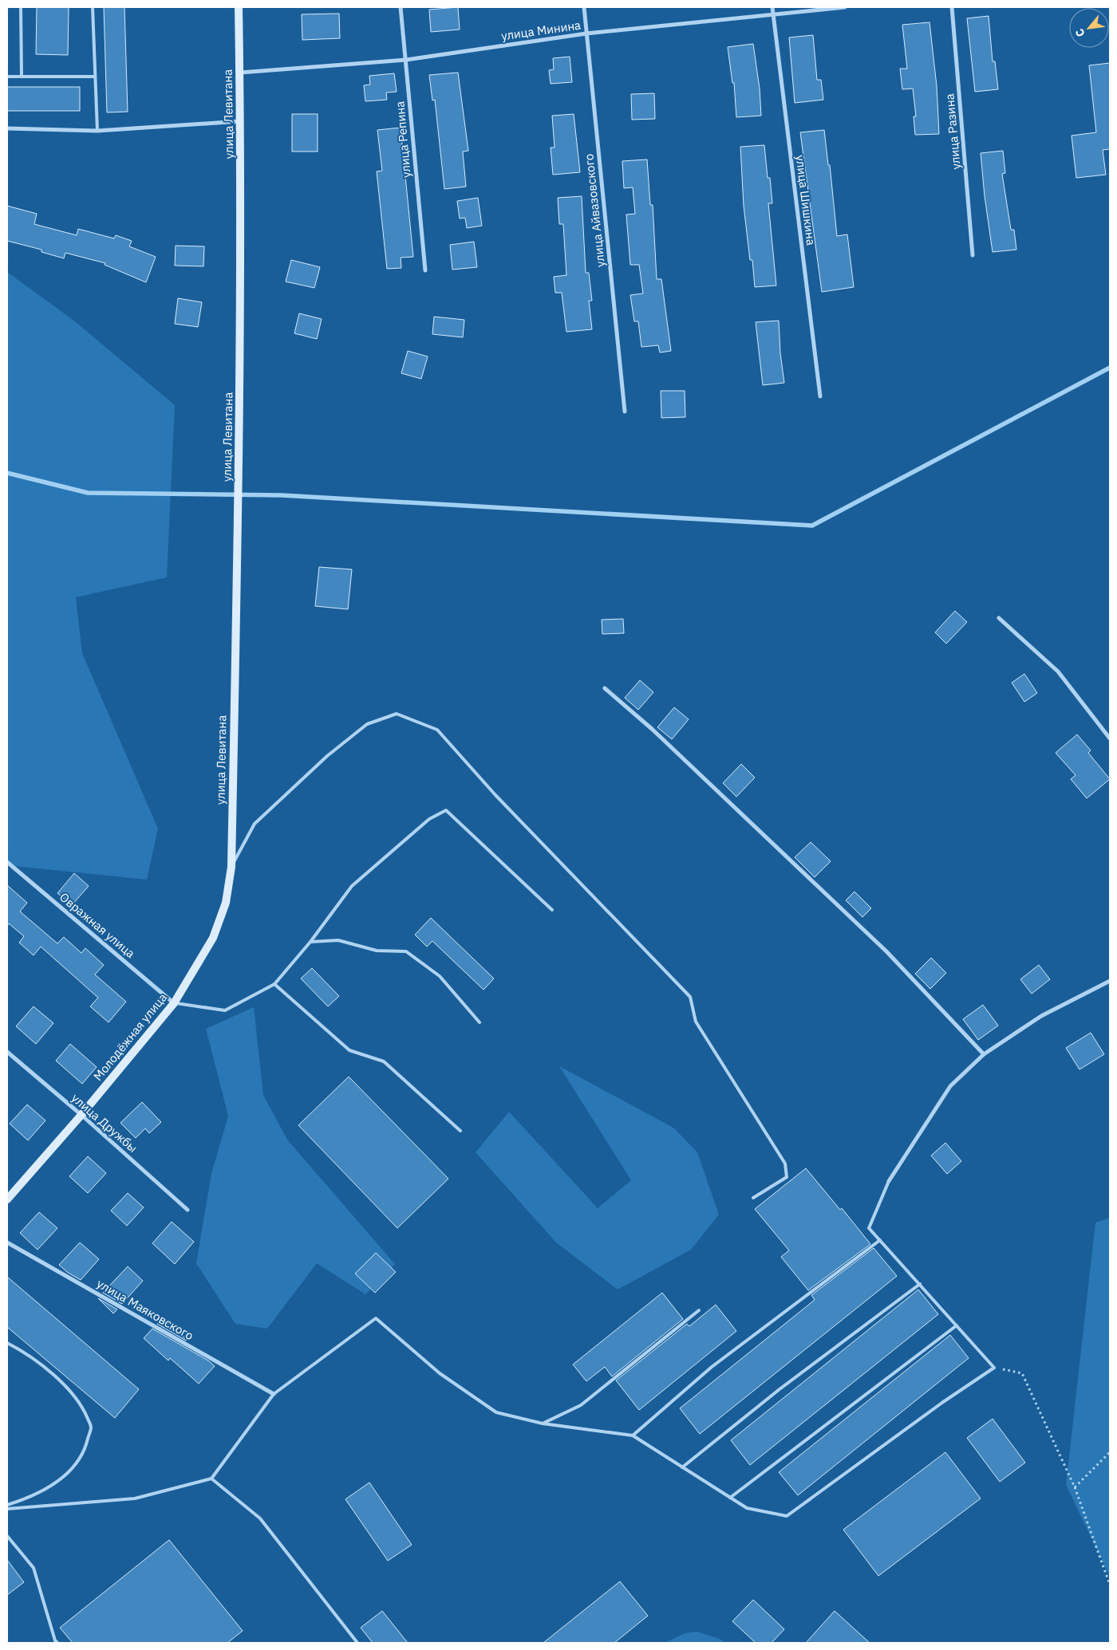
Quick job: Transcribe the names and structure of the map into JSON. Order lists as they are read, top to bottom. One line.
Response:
{"streets":{"main road":["улица Левитана","Молодёжная улица"],"street":["улица Минина","улица Разина","улица Репина","улица Шишкина","улица Айвазовского","Овражная улица","улица Дружбы","улица Маяковского"]},"crossings":[["улица Минина","улица Левитана"],["улица Минина","улица Репина"],["улица Минина","улица Шишкина"],["улица Минина","улица Айвазовского"],["улица Левитана","Молодёжная улица"],["Овражная улица","Молодёжная улица"],["Молодёжная улица","улица Дружбы"]],"north":"bottom left"}
